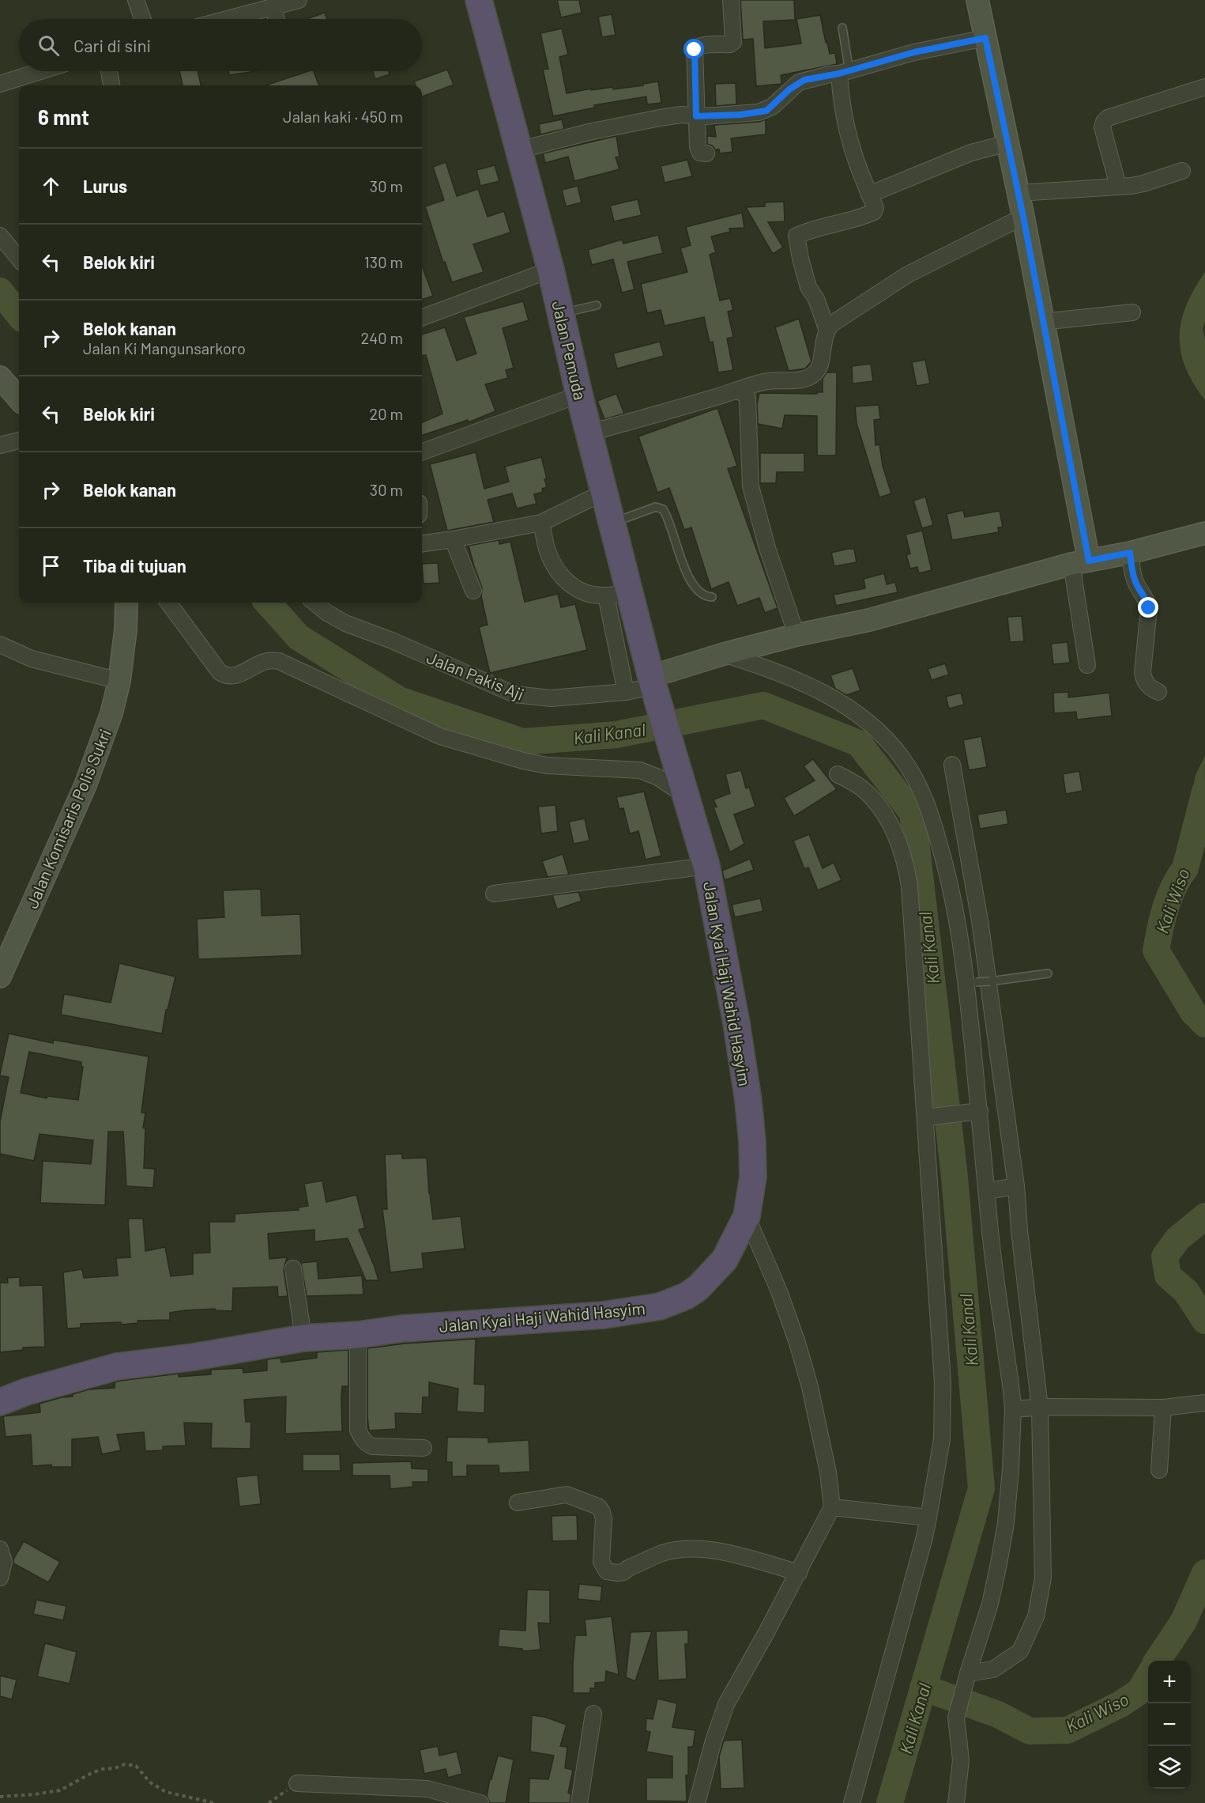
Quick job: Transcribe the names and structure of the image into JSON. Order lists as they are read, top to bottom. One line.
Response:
{"streets":{"highway":["Jalan Pemuda","Jalan Kyai Haji Wahid Hasyim"],"main road":["Jalan Komisaris Polis Sukri"],"street":["Jalan Pakis Aji"]},"crossings":[["Jalan Pemuda","Jalan Pakis Aji"],["Jalan Pemuda","Jalan Kyai Haji Wahid Hasyim"],["Jalan Pakis Aji","Jalan Kyai Haji Wahid Hasyim"]],"water":["Kali Kanal","Kali Wiso"],"page":{"search":"Cari di sini","heading":["6 mnt","Jalan kaki · 450 m"],"list":[["Lurus","30 m"],["Belok kiri","130 m"],["Belok kanan","Jalan Ki Mangunsarkoro","240 m"],["Belok kiri","20 m"],["Belok kanan","30 m"],"Tiba di tujuan"],"map_buttons":["+","−"]}}
